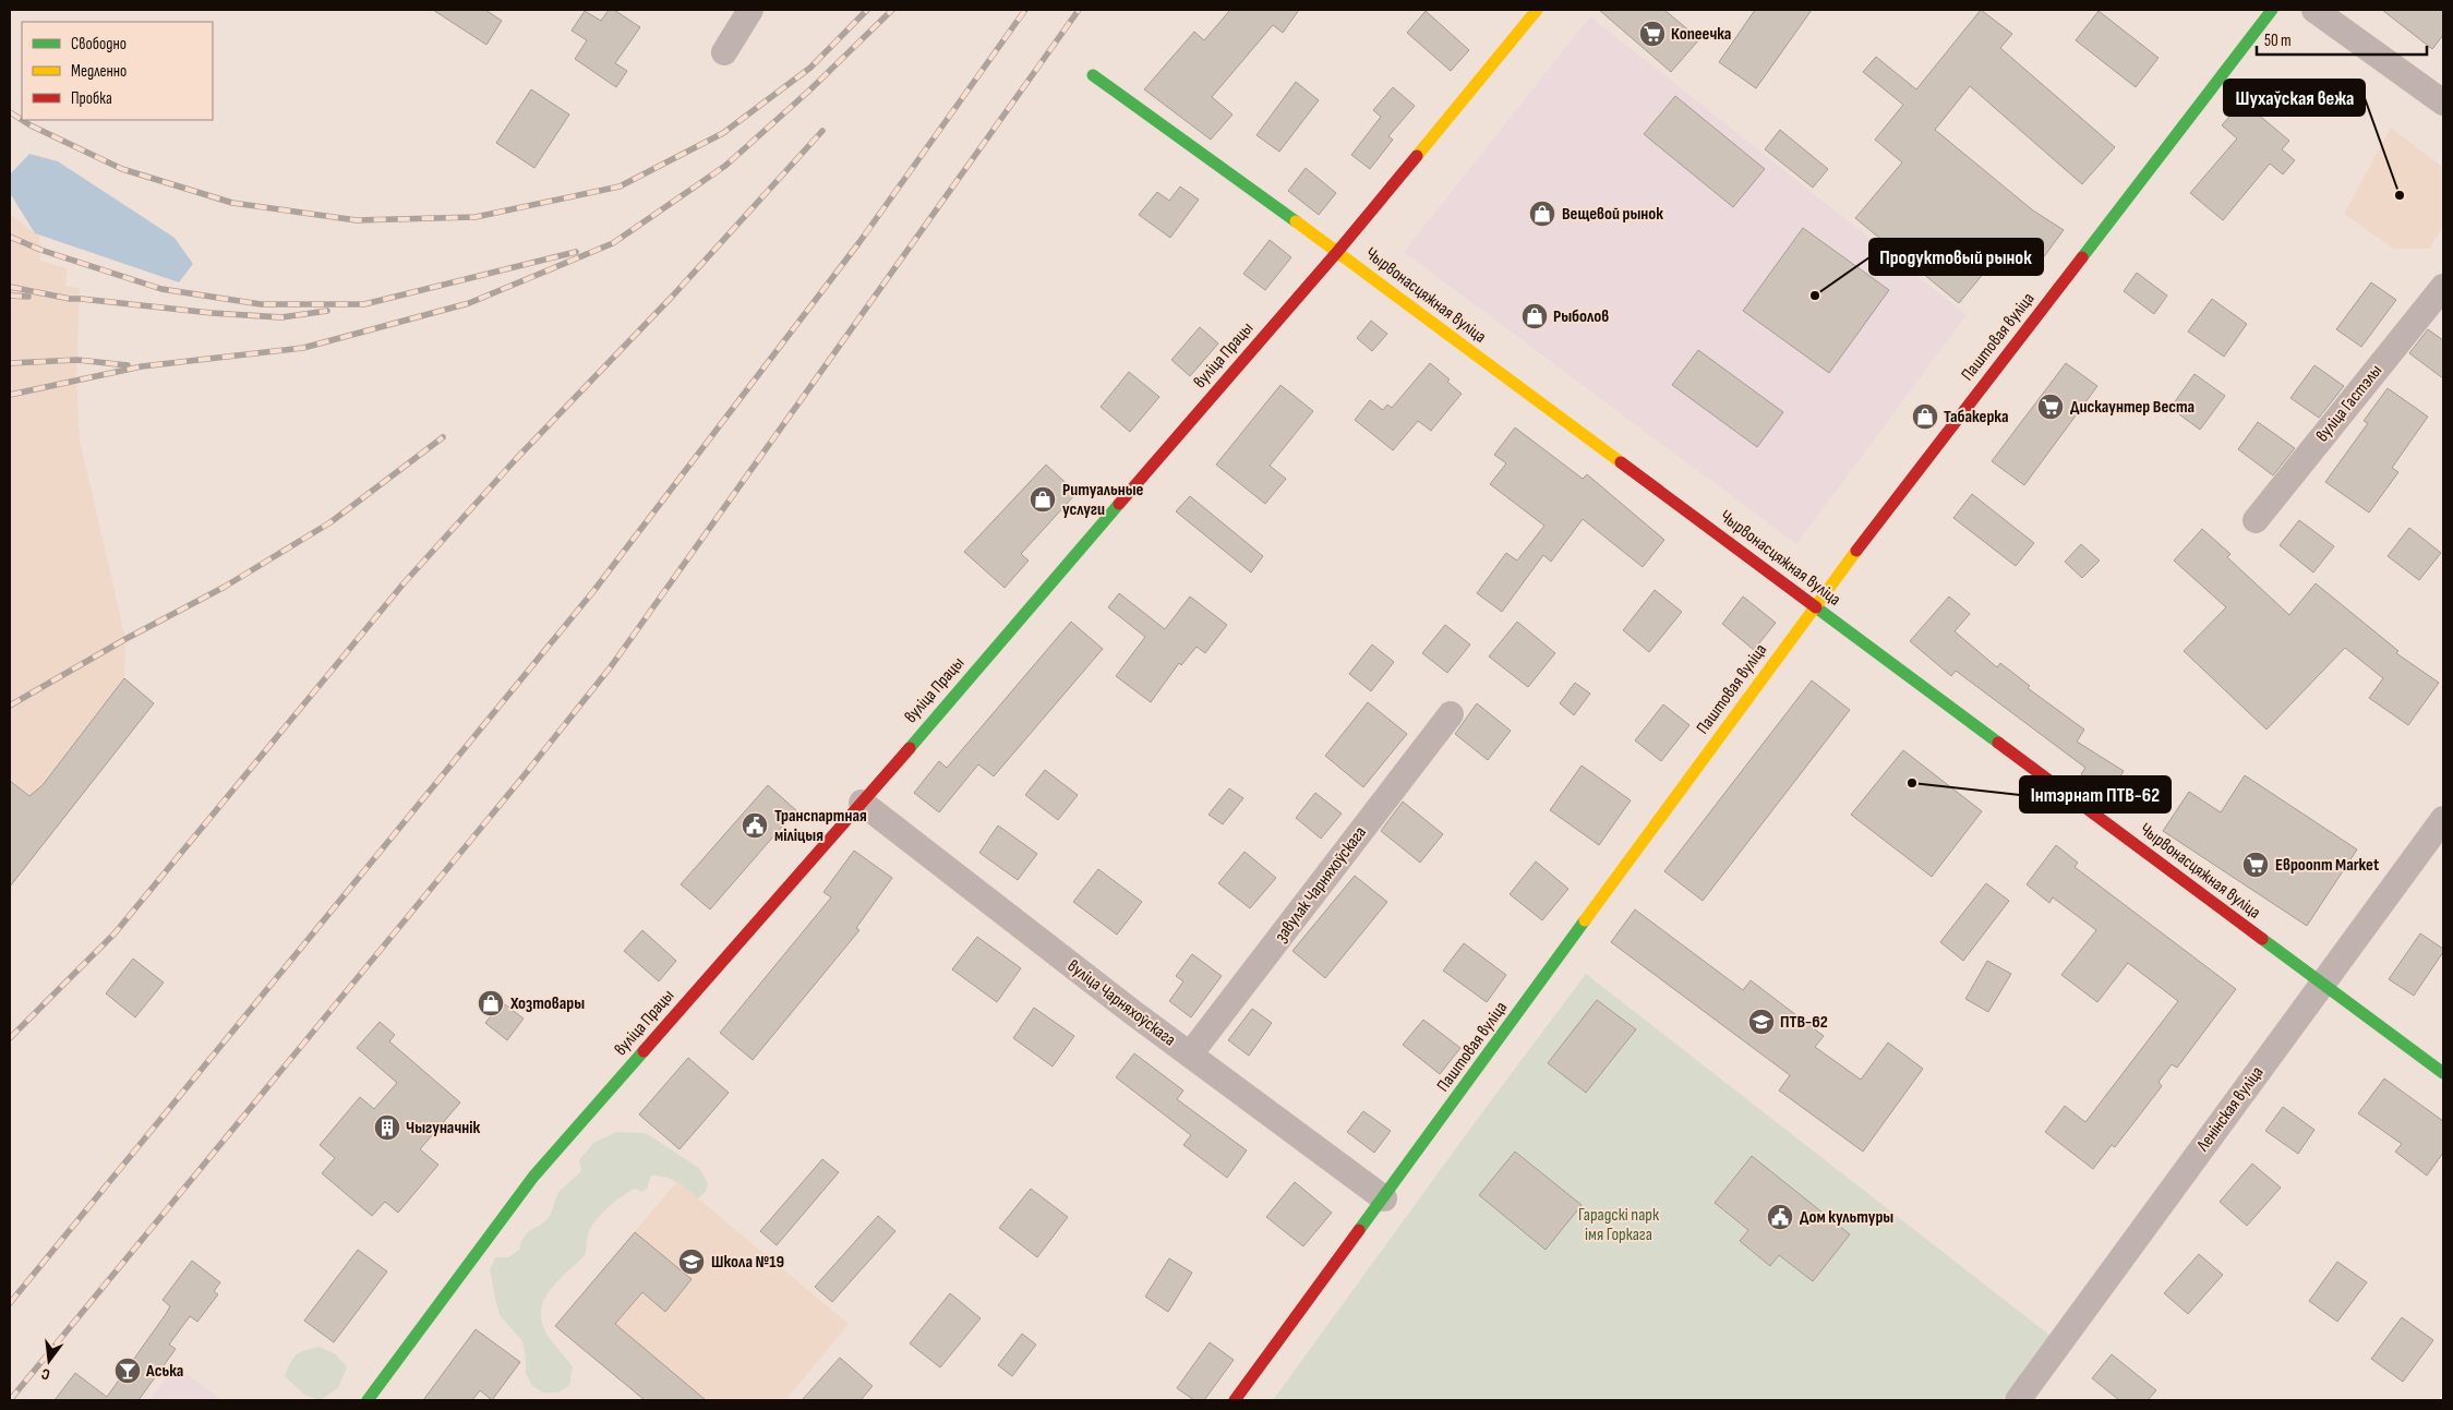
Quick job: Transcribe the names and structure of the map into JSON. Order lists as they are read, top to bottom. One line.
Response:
{"streets":{"street":["Чырвонасцяжная вуліца","Паштовая вуліца","вуліца Працы","вуліца Гастэлы","завулак Чарняхоўскага","вуліца Чарняхоўскага","Ленінская вуліца"]},"crossings":[["Чырвонасцяжная вуліца","Паштовая вуліца"],["Чырвонасцяжная вуліца","вуліца Працы"],["Чырвонасцяжная вуліца","Ленінская вуліца"],["Паштовая вуліца","вуліца Чарняхоўскага"],["вуліца Працы","вуліца Чарняхоўскага"],["завулак Чарняхоўскага","вуліца Чарняхоўскага"]],"parks":["Гарадскі парк імя Горкага"],"places":{"supermarket":["Копеечка","Дискаунтер Веста","Евроопт Market"],"other":["Шухаўская вежа","Продуктовый рынок","Інтэрнат ПТВ-62"],"shop":["Вещевой рынок","Рыболов","Табакерка","Ритуальные услуги","Хозтовары"],"public building":["Транспартная міліцыя","Дом культуры"],"school or university":["ПТВ-62","Школа №19"],"building":["Чыгуначнік"],"bar":["Аська"]},"legend":["Свободно","Медленно","Пробка"],"scale_bar":"50 m","north":"bottom"}
